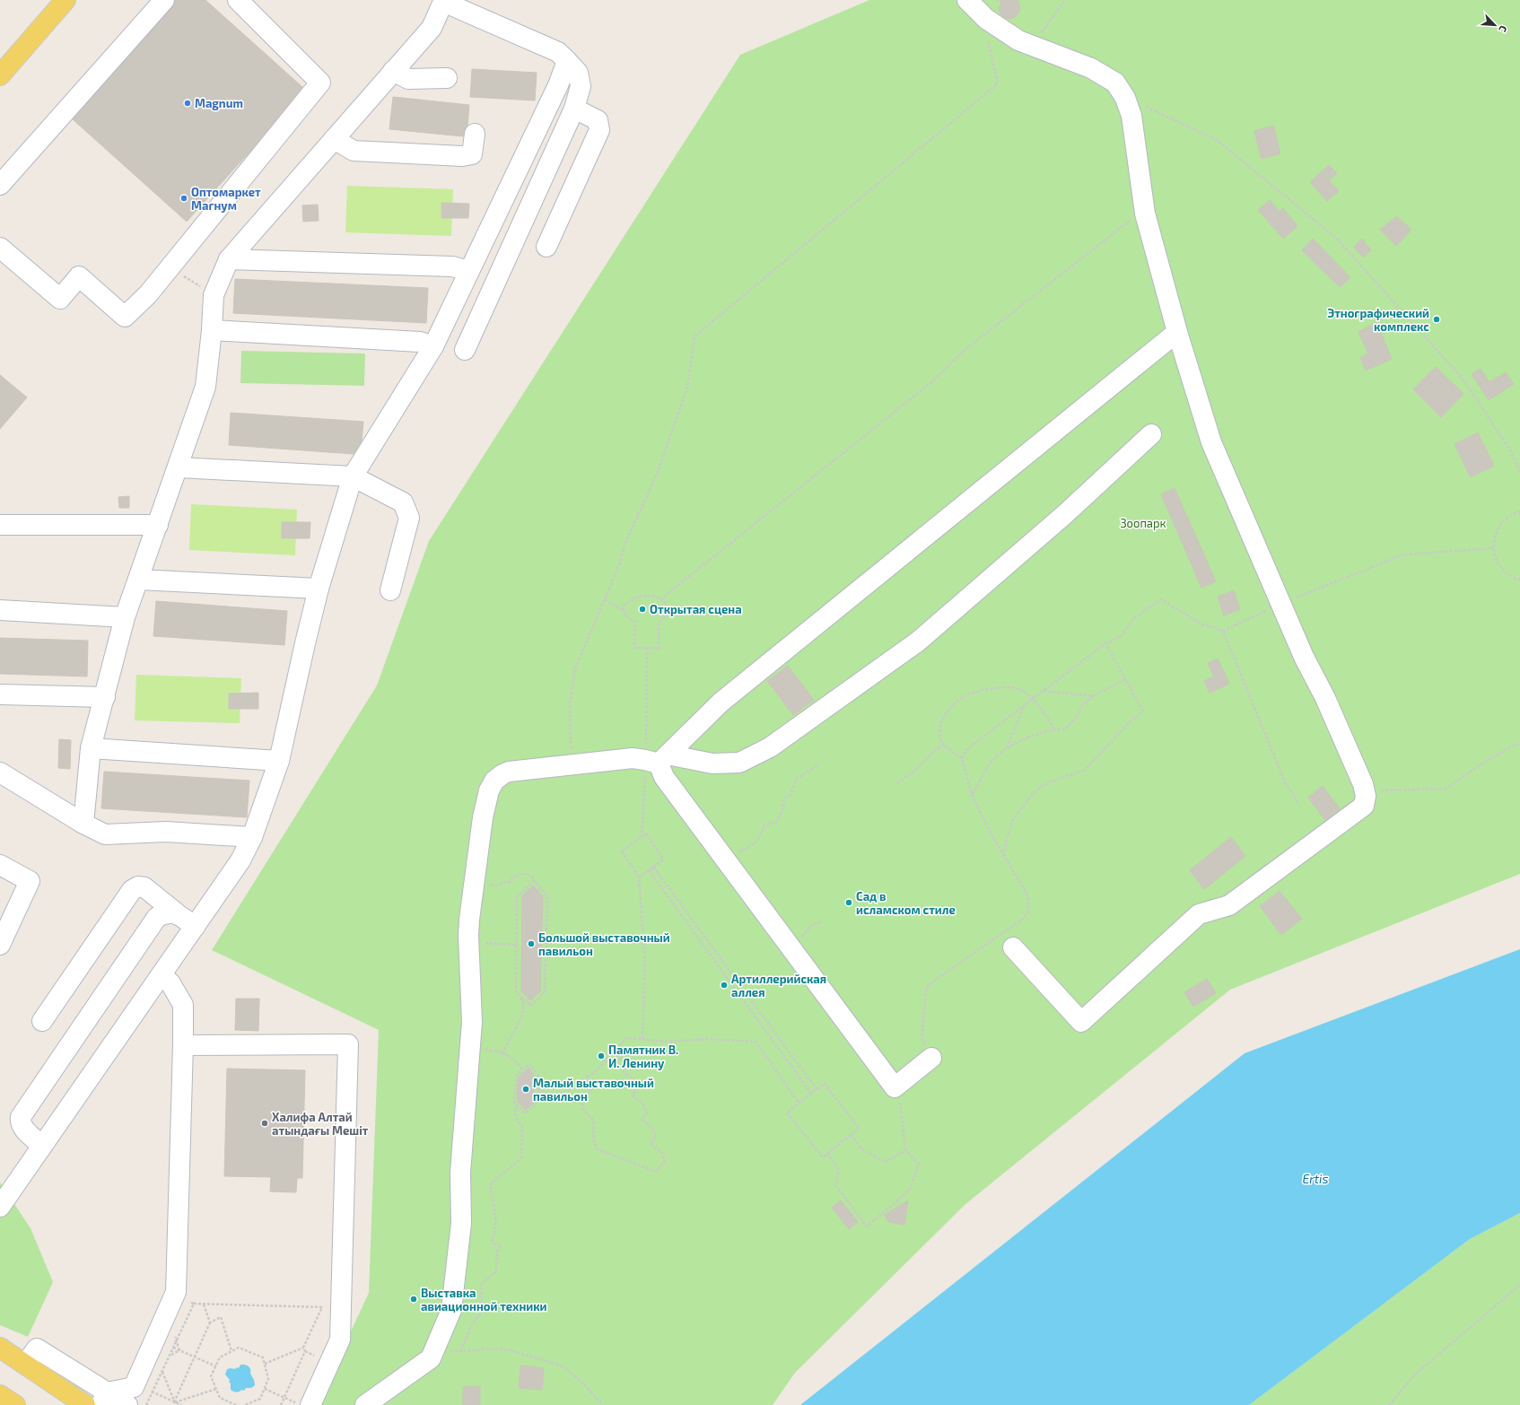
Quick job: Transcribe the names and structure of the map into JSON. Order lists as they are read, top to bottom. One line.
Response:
{"water":["Ertis"],"parks":["Зоопарк"],"places":["Magnum","Оптомаркет Магнум","Этнографический комплекс","Открытая сцена","Сад в исламском стиле","Большой выставочный павильон","Артиллерийская аллея","Памятник В. И. Ленину","Малый выставочный павильон","Халифа Алтай атындағы Мешіт","Выставка авиационной техники"],"north":"bottom right"}
